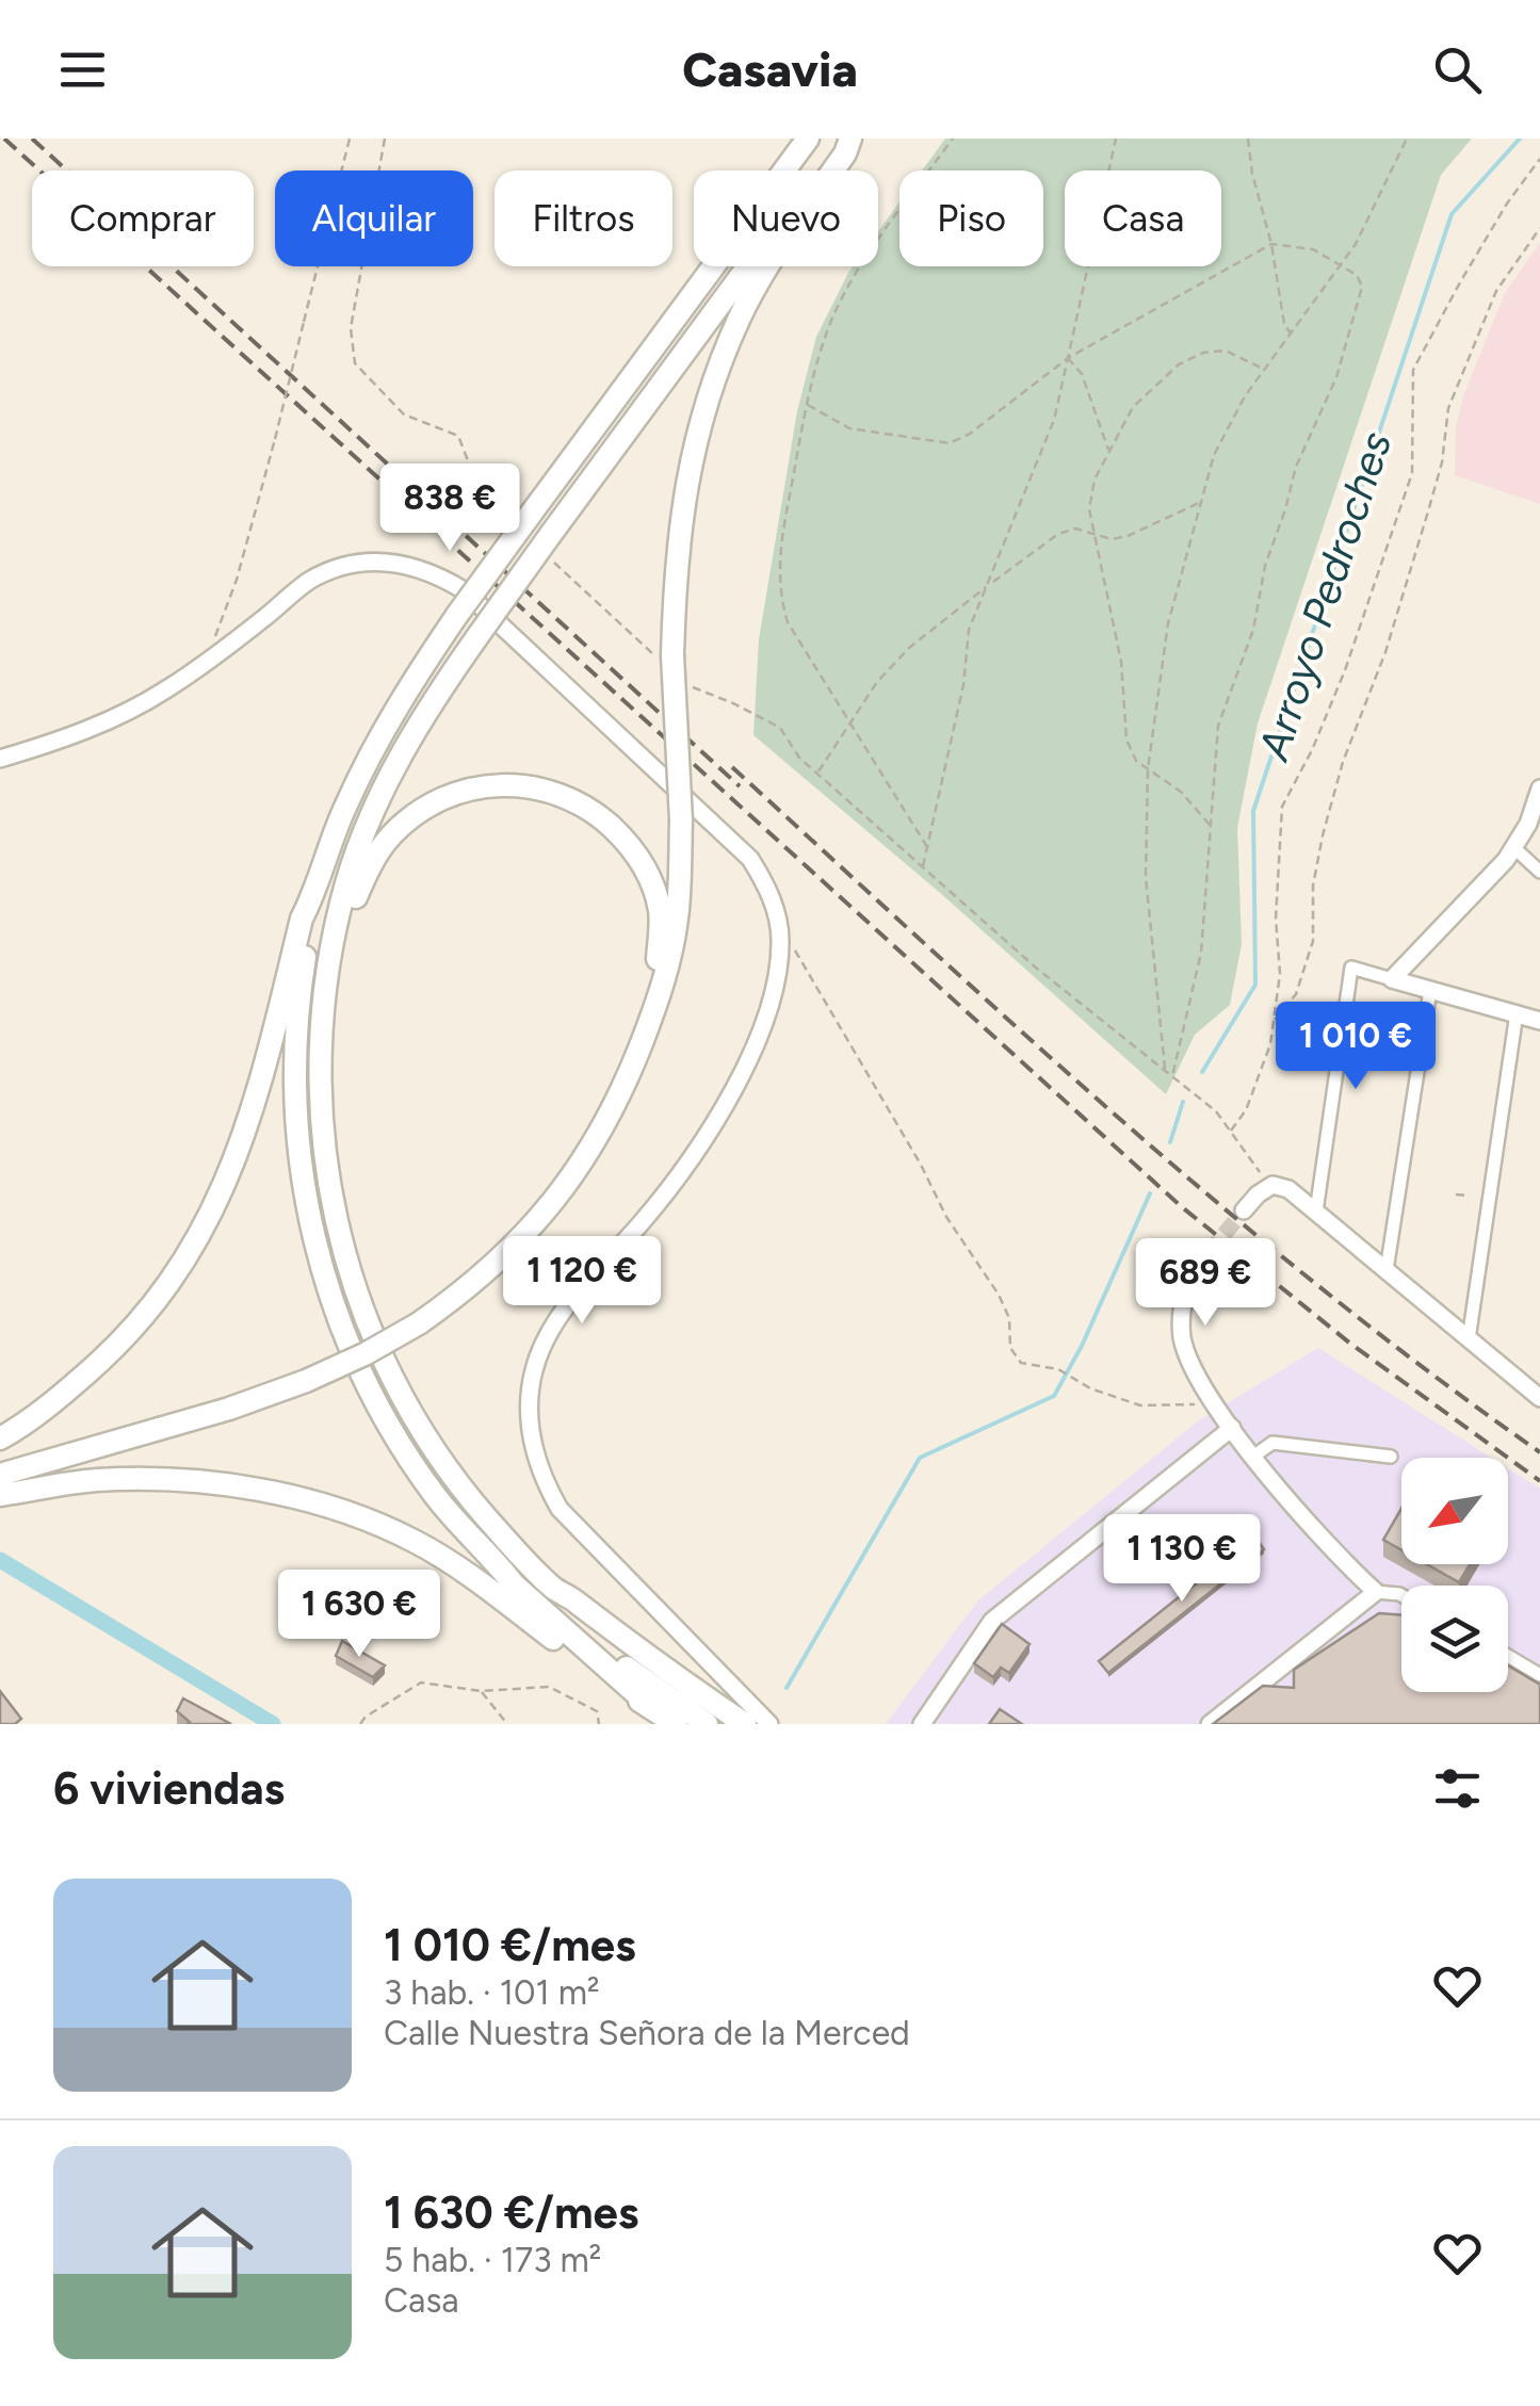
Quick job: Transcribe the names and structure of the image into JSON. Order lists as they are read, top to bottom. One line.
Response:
{"water":["Arroyo Pedroches"],"north":"bottom left","page":{"header":"Casavia","chip":["Comprar","Alquilar","Filtros","Nuevo","Piso","Casa"],"price":["838 €","1 010 €","1 120 €","689 €","1 130 €","1 630 €"],"heading":"6 viviendas","list":[{"name":"1 010 €/mes","note":"3 hab. · 101 m² · Calle Nuestra Señora de la Merced"},{"name":"1 630 €/mes","note":"5 hab. · 173 m² · Casa"}]}}
